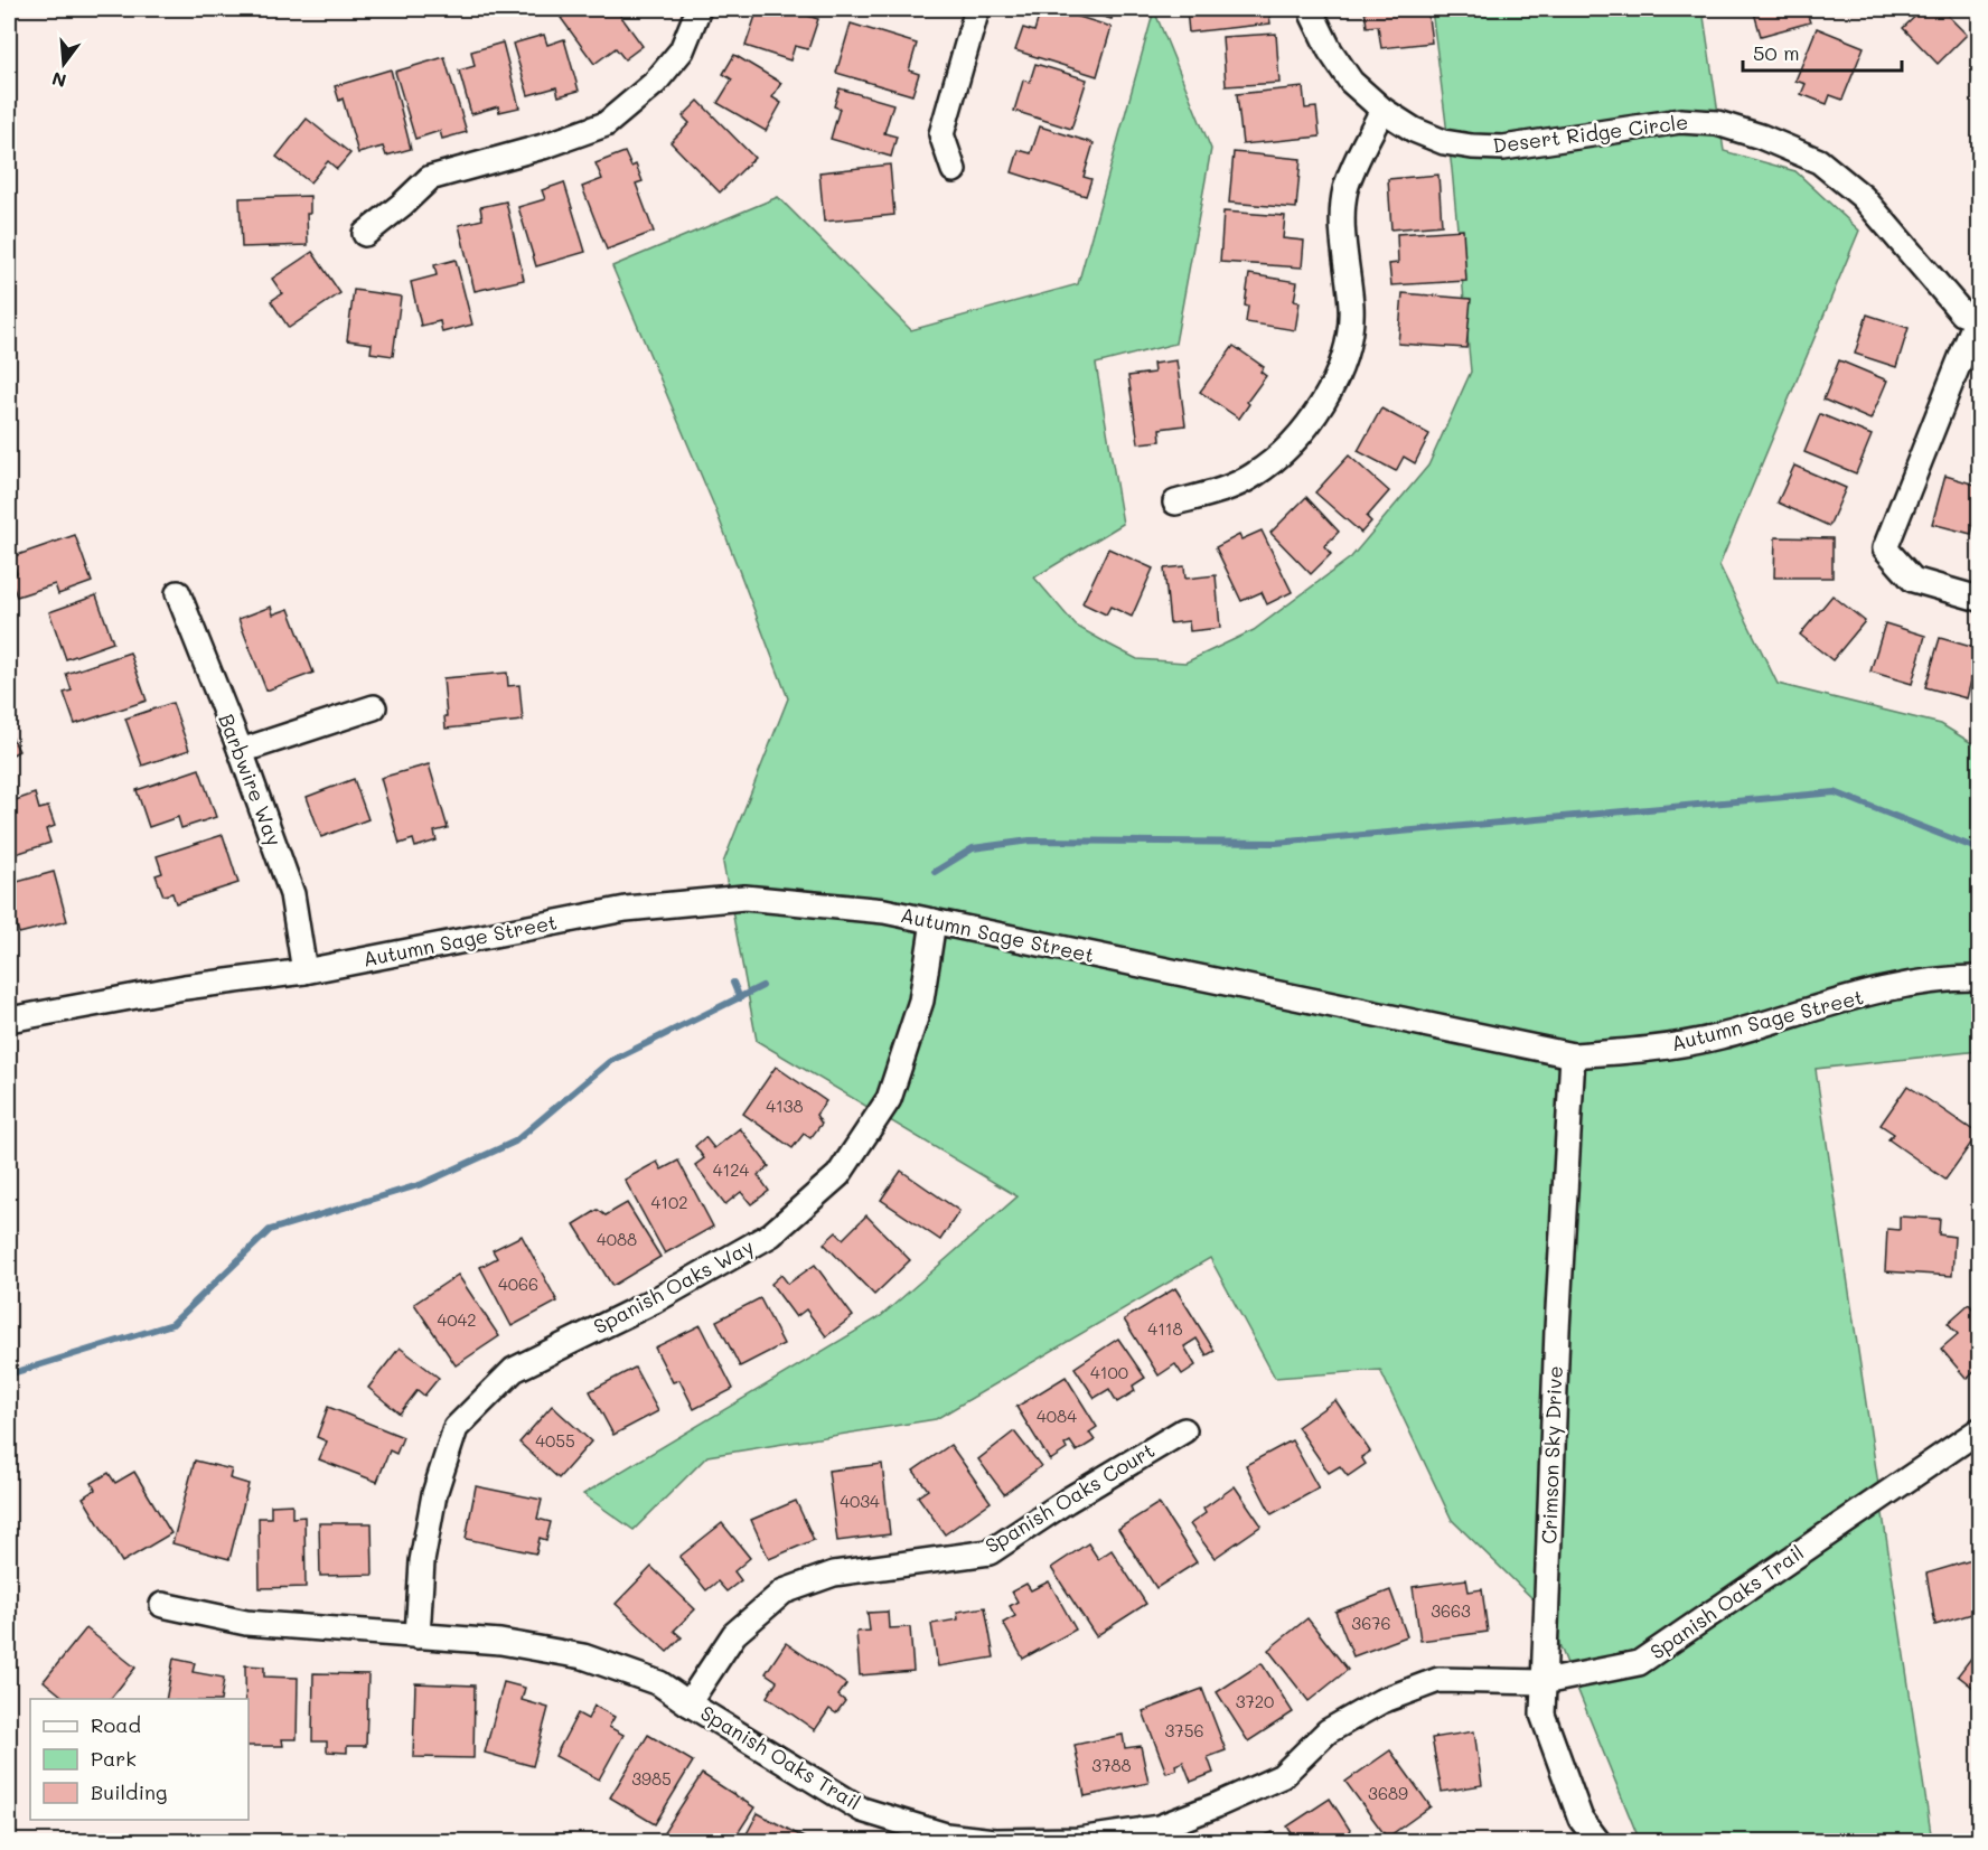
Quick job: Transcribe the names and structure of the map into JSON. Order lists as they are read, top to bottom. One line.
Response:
{"streets":{"street":["Desert Ridge Circle","Barbwire Way","Autumn Sage Street","Spanish Oaks Way","Crimson Sky Drive","Spanish Oaks Court","Spanish Oaks Trail"]},"crossings":[["Barbwire Way","Autumn Sage Street"],["Autumn Sage Street","Spanish Oaks Way"],["Autumn Sage Street","Crimson Sky Drive"],["Spanish Oaks Way","Spanish Oaks Trail"],["Crimson Sky Drive","Spanish Oaks Trail"],["Spanish Oaks Court","Spanish Oaks Trail"]],"house_numbers":["4138","4124","4102","4088","4066","4042","4118","4100","4084","4055","4034","3663","3676","3720","3756","3788","3985","3689"],"legend":["Road","Park","Building"],"scale_bar":"50 m","north":"bottom"}
